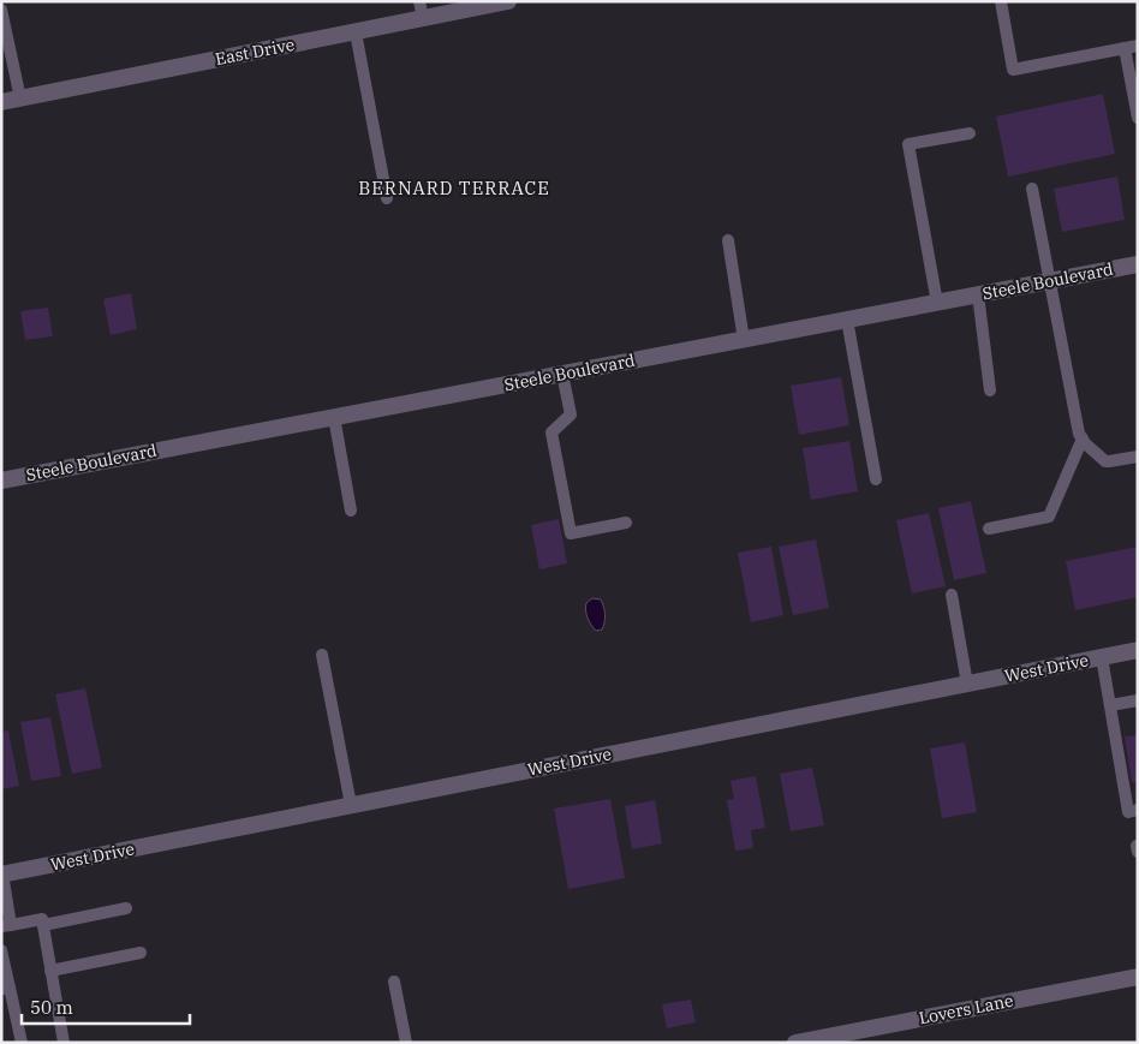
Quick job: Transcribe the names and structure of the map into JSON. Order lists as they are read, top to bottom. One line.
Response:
{"streets":{"street":["East Drive","Steele Boulevard","West Drive","Lovers Lane"]},"districts":["BERNARD TERRACE"],"scale_bar":"50 m"}
